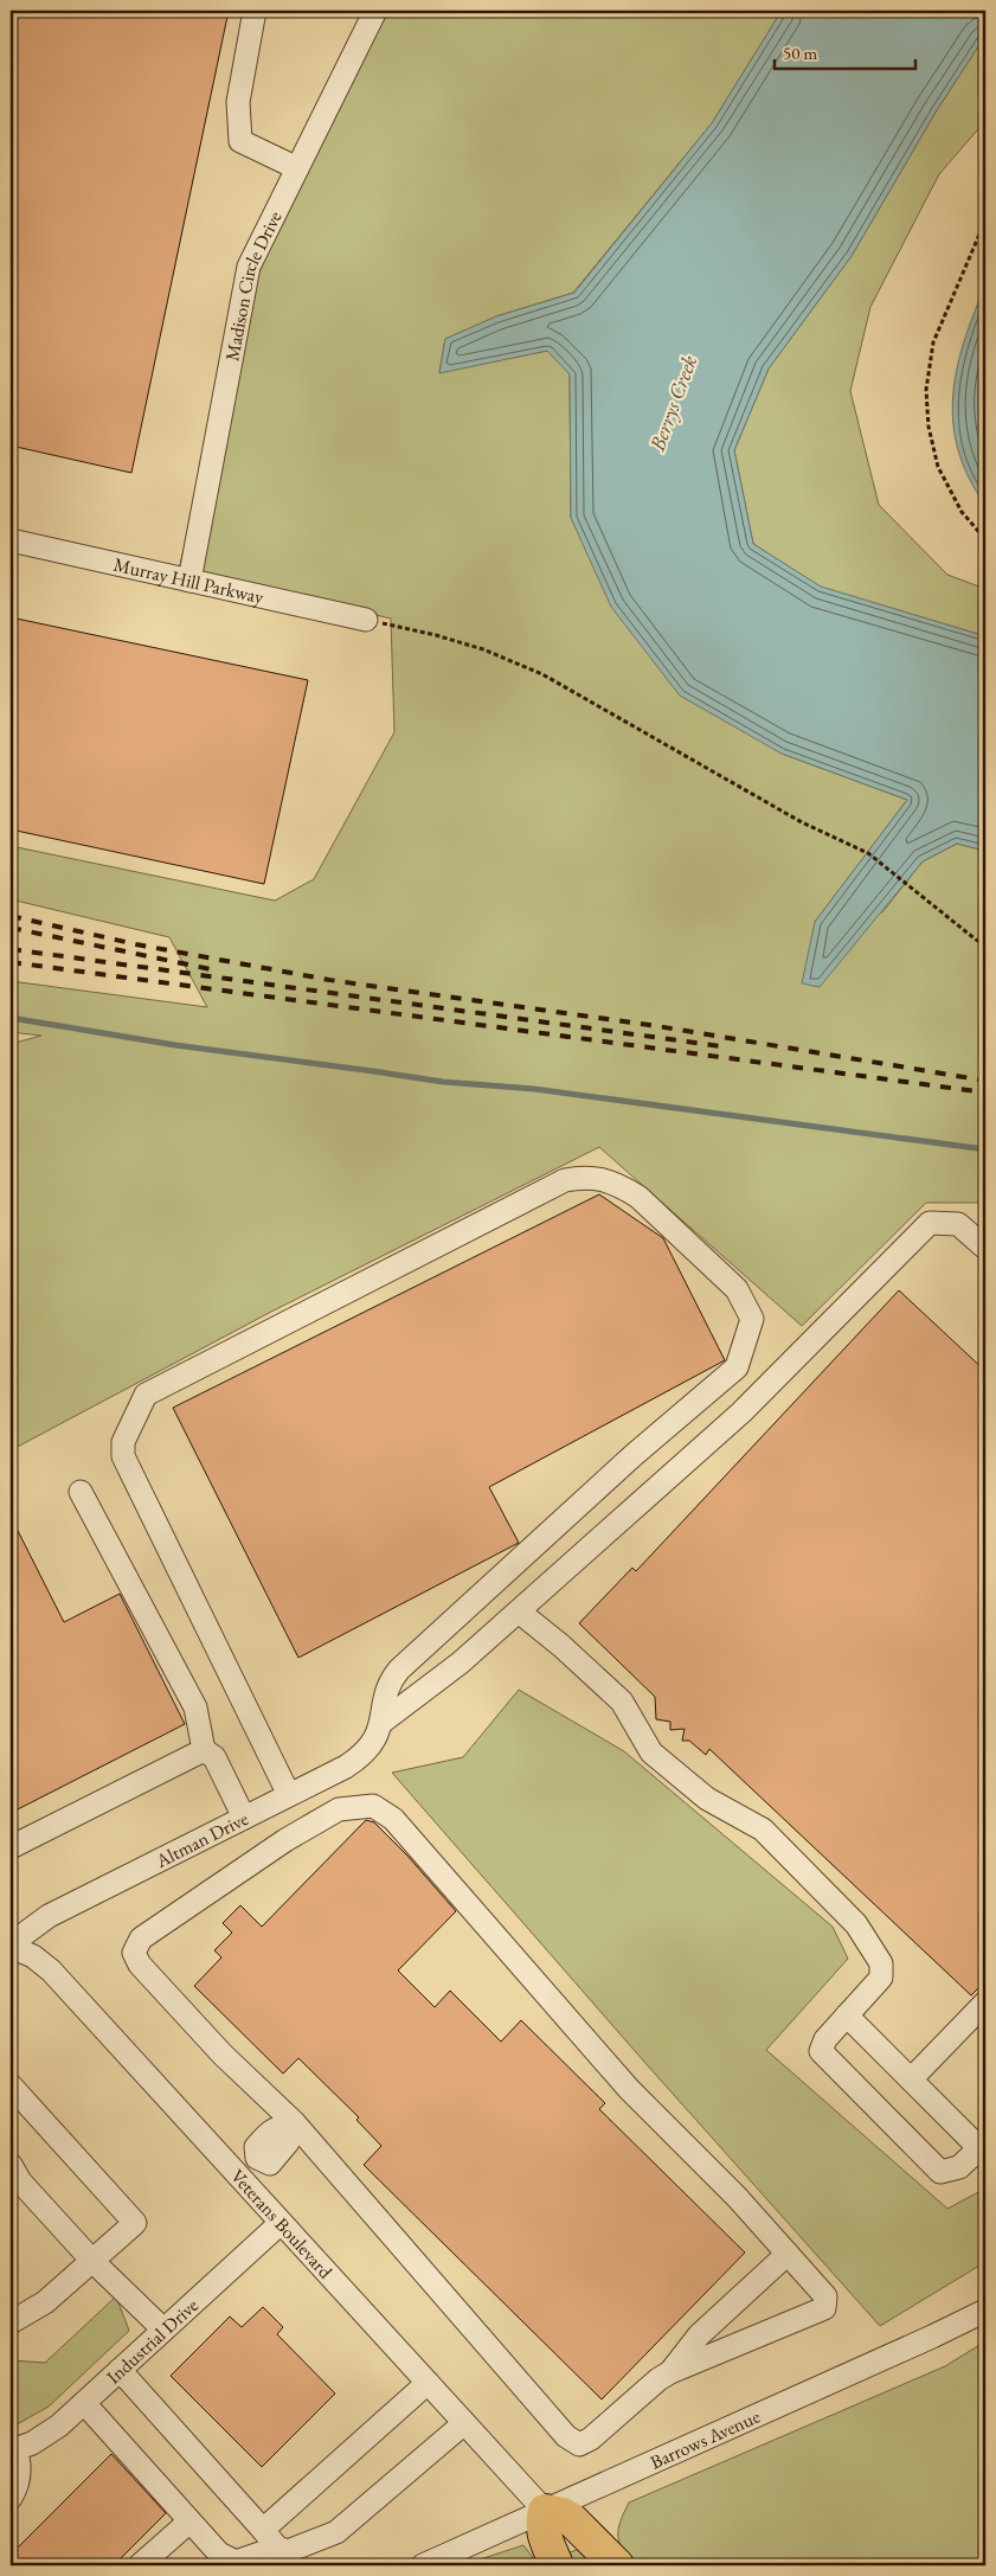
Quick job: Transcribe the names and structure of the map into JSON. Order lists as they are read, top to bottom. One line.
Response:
{"streets":{"street":["Madison Circle Drive","Murray Hill Parkway","Altman Drive","Veterans Boulevard","Industrial Drive","Barrows Avenue"]},"crossings":[["Madison Circle Drive","Murray Hill Parkway"],["Altman Drive","Veterans Boulevard"],["Veterans Boulevard","Industrial Drive"],["Veterans Boulevard","Barrows Avenue"]],"water":["Berrys Creek"],"scale_bar":"50 m"}
